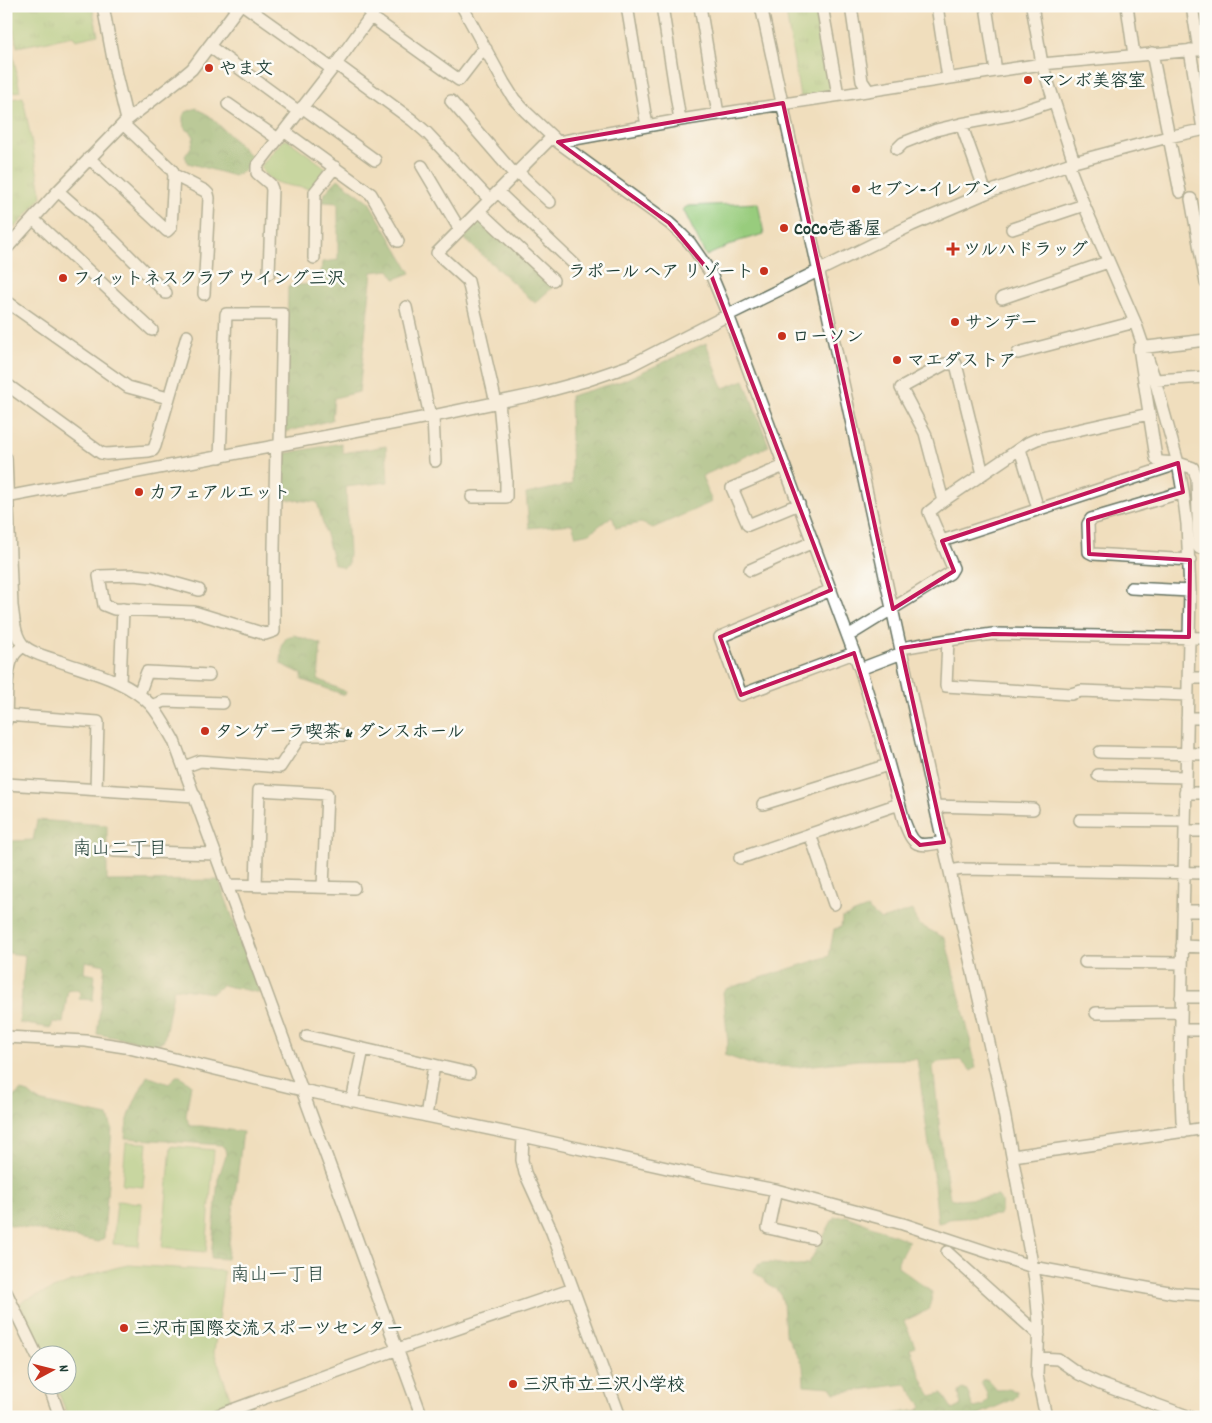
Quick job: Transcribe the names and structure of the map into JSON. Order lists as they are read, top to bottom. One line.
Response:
{"districts":["南山二丁目","南山一丁目"],"places":{"other":["やま文","マンボ美容室","セブン-イレブン","CoCo壱番屋","ラポール ヘア リゾート","フィットネスクラブ ウイング三沢","サンデー","ローソン","マエダストア","カフェアルエット","タンゲーラ喫茶 & ダンスホール","三沢市国際交流スポーツセンター","三沢市立三沢小学校"],"health":["ツルハドラッグ"]},"north":"right"}
